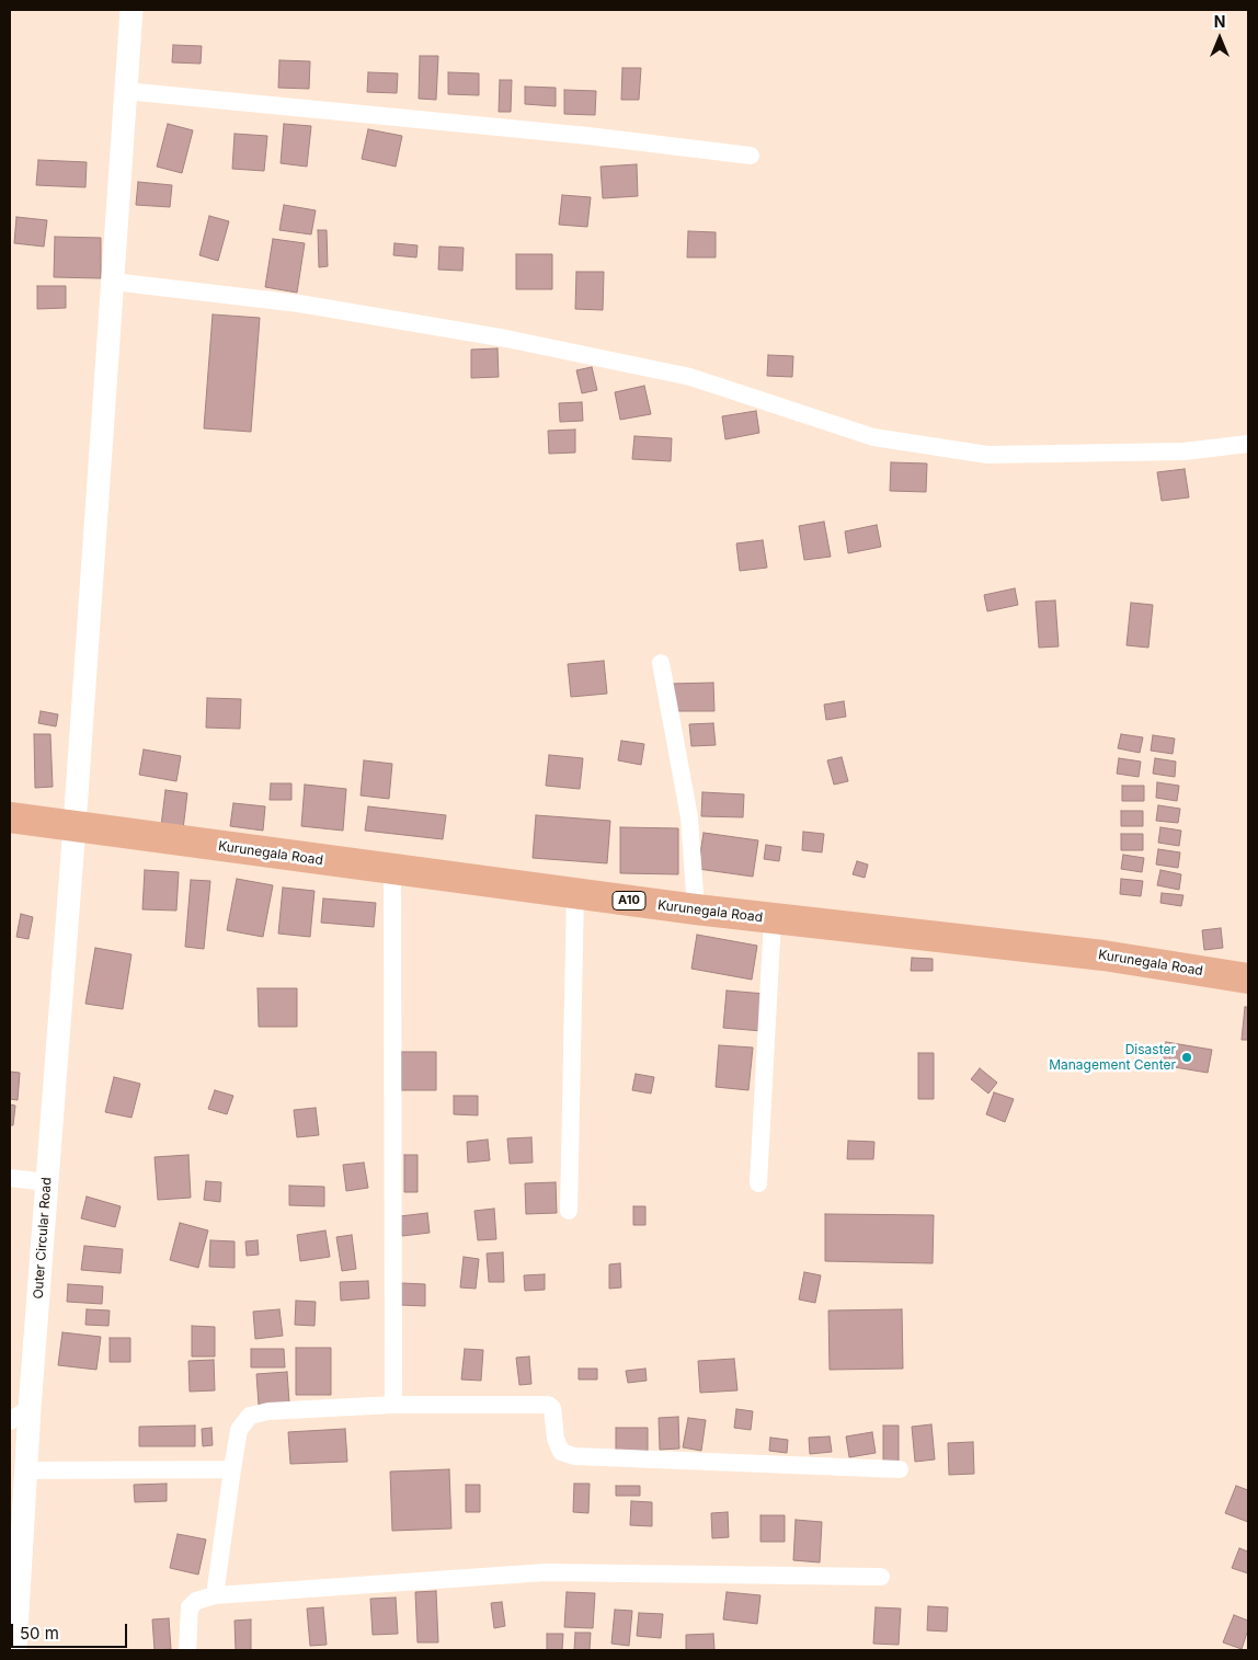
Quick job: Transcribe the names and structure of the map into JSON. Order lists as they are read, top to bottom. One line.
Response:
{"streets":{"highway":["Kurunegala Road","A10"],"street":["Outer Circular Road"]},"crossings":[["Kurunegala Road","Outer Circular Road"]],"places":["Disaster Management Center"],"scale_bar":"50 m","north":"top"}
